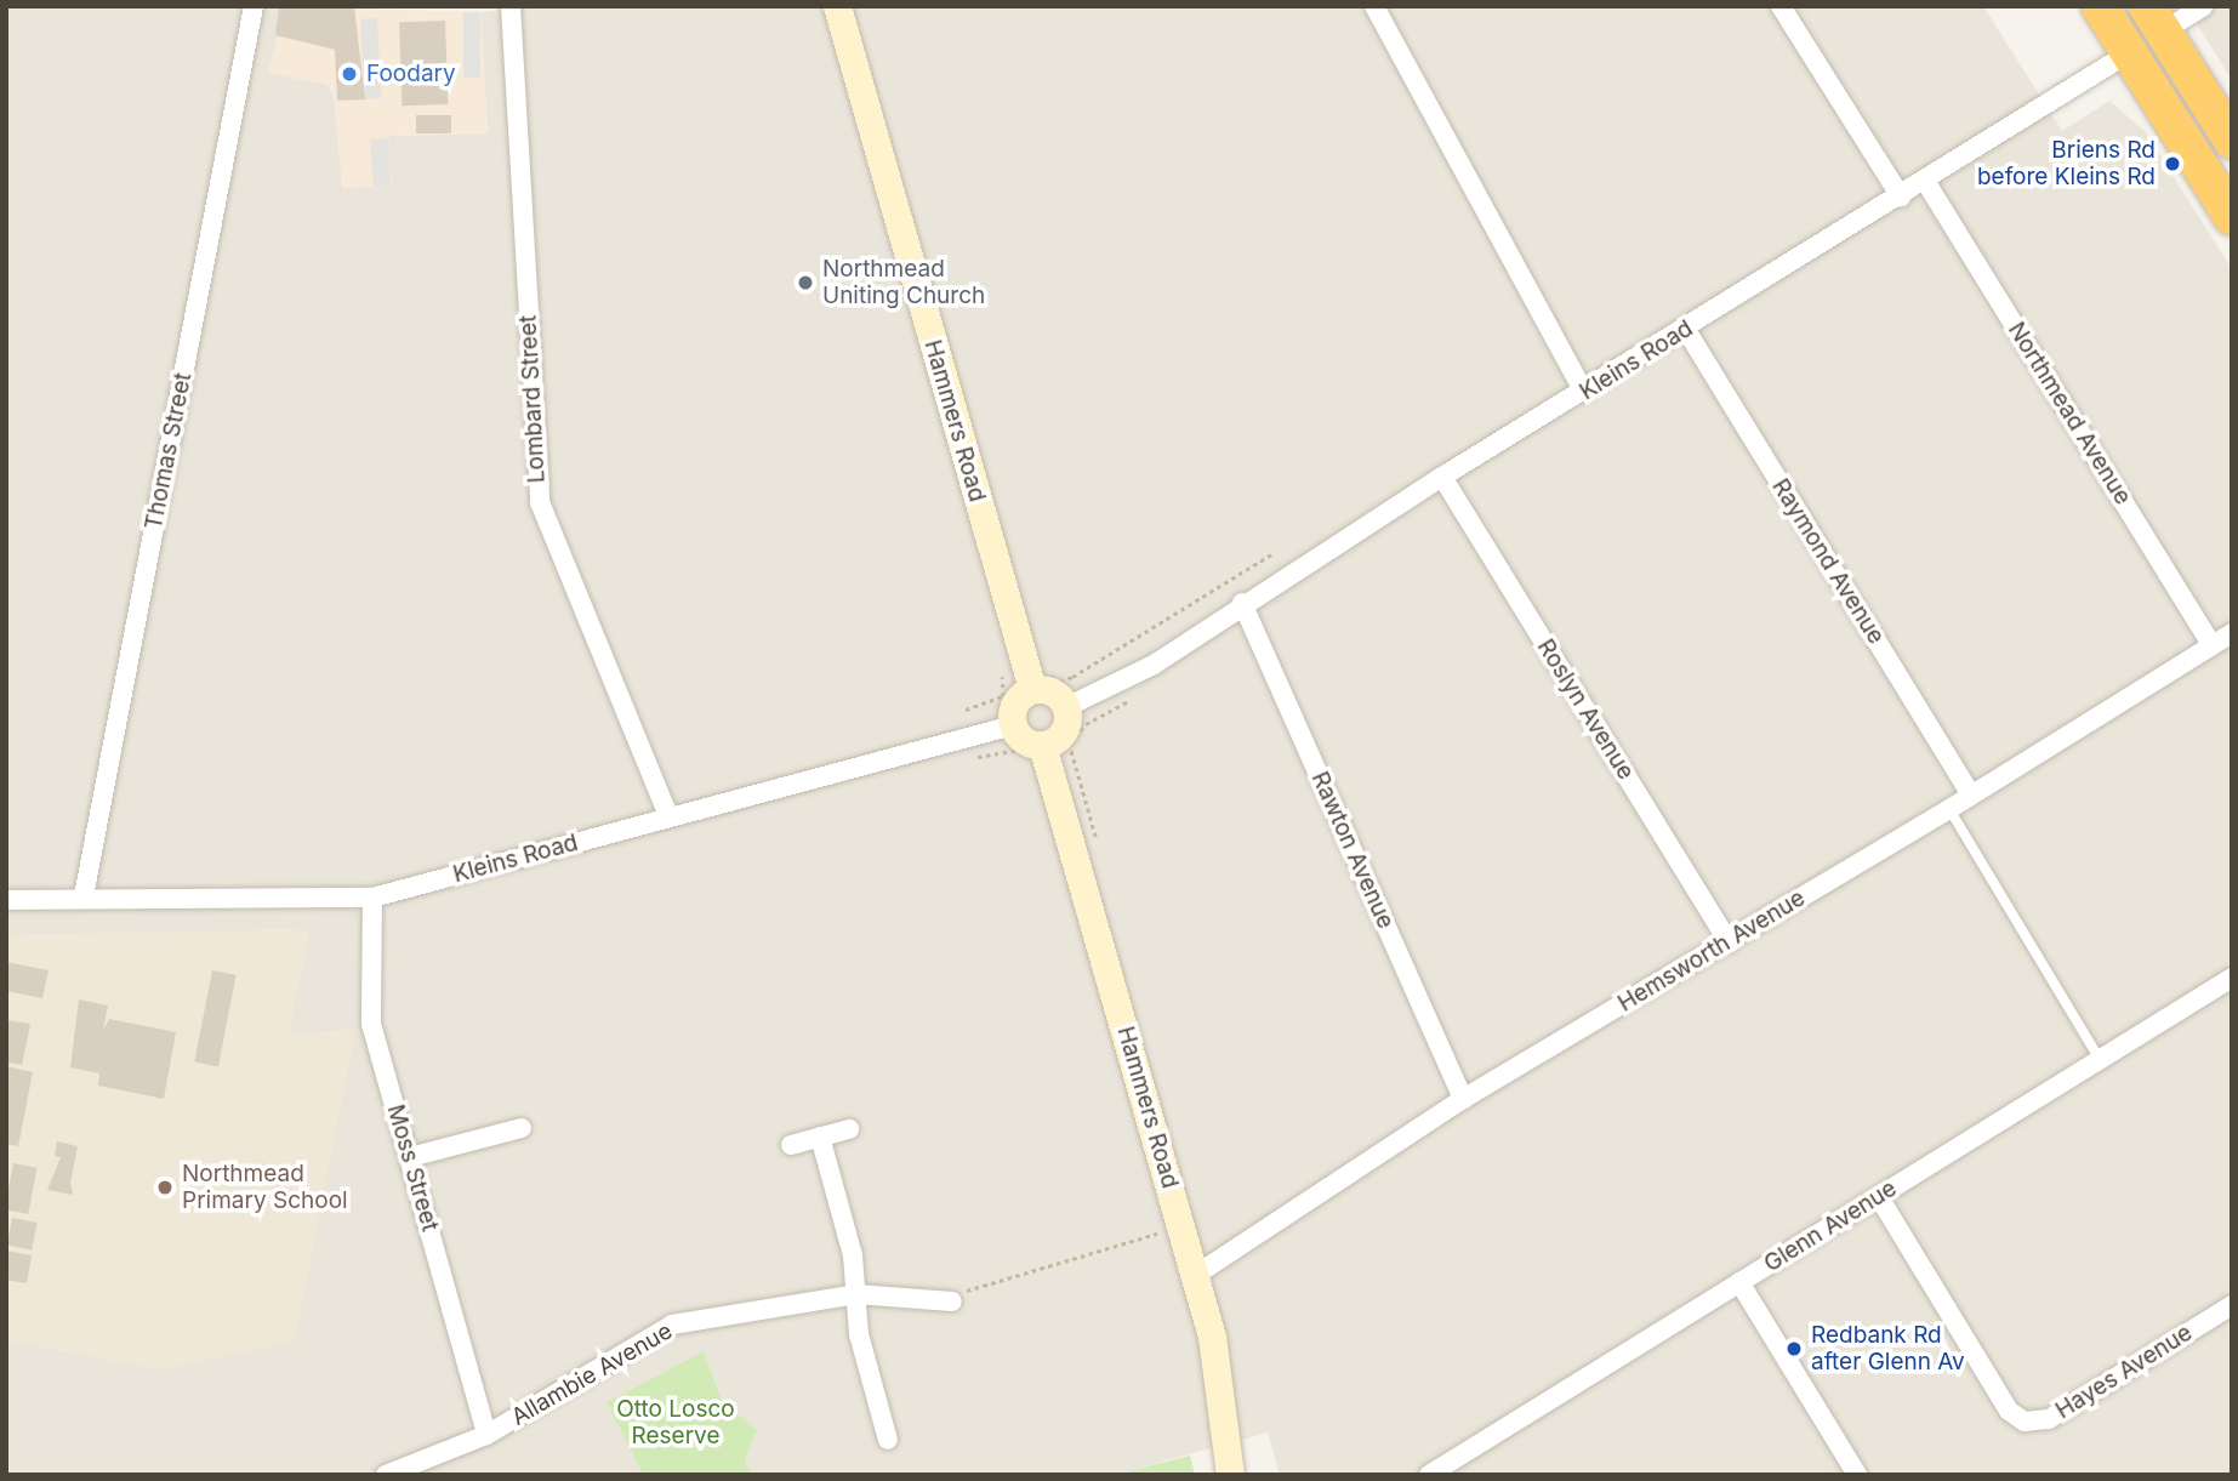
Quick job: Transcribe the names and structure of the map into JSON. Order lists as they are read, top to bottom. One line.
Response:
{"streets":{"highway":["Kleins Road"],"street":["Lombard Street","Northmead Avenue","Hammers Road","Thomas Street","Raymond Avenue","Roslyn Avenue","Rawton Avenue","Hemsworth Avenue","Moss Street","Glenn Avenue","Hayes Avenue","Allambie Avenue"]},"crossings":[["Kleins Road","Lombard Street"],["Kleins Road","Northmead Avenue"],["Kleins Road","Thomas Street"],["Kleins Road","Raymond Avenue"],["Kleins Road","Roslyn Avenue"],["Kleins Road","Rawton Avenue"],["Kleins Road","Moss Street"],["Northmead Avenue","Hemsworth Avenue"],["Hammers Road","Hemsworth Avenue"],["Raymond Avenue","Hemsworth Avenue"],["Roslyn Avenue","Hemsworth Avenue"],["Rawton Avenue","Hemsworth Avenue"],["Moss Street","Allambie Avenue"],["Glenn Avenue","Hayes Avenue"]],"parks":["Otto Losco Reserve"],"places":["Foodary","Briens Rd before Kleins Rd","Northmead Uniting Church","Northmead Primary School","Redbank Rd after Glenn Av"]}
